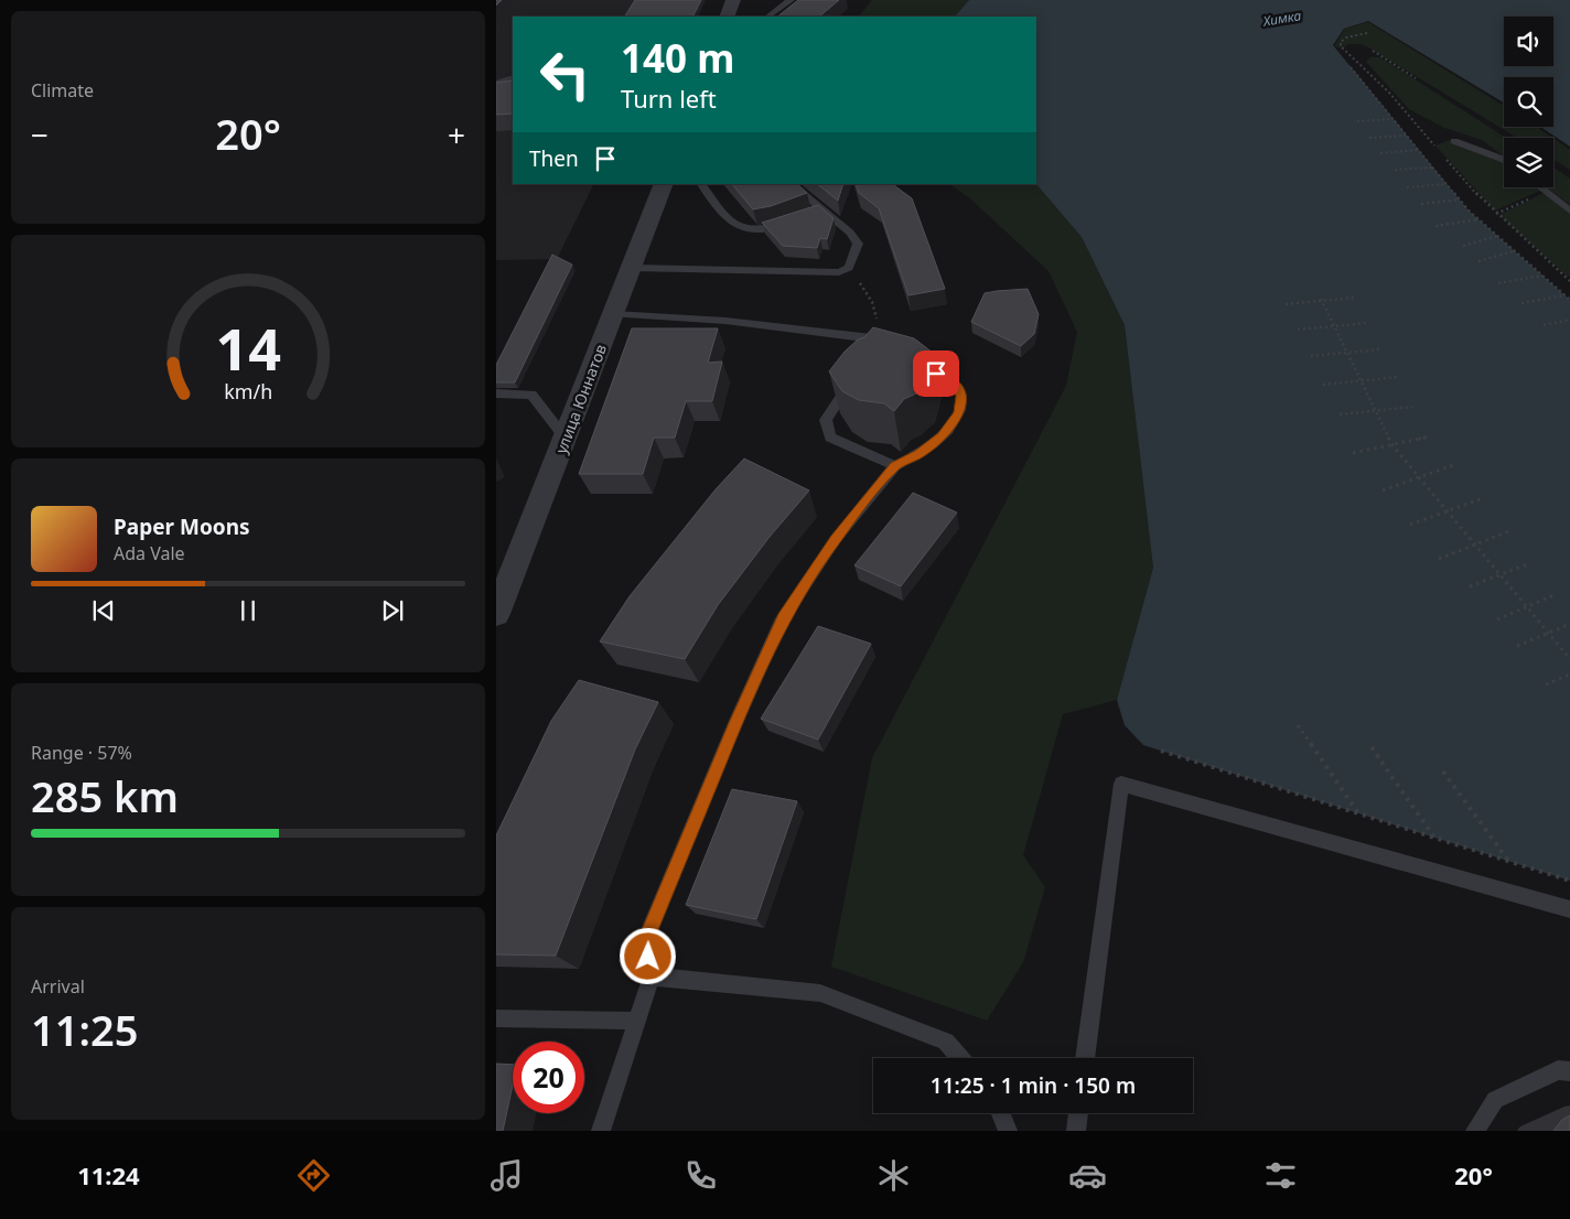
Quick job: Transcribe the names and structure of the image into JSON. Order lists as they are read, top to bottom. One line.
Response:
{"streets":{"street":["улица Юннатов"]},"water":["Химка"],"page":{"tile":["Climate",["Range · 57%","285 km"],["Arrival","11:25"]],"turn":["140 m","Turn left"],"heat":["−","20°","+"],"then":"Then","song":["Paper Moons","Ada Vale"],"limit":"20","trip":"11:25 · 1 min · 150 m","tabs":["11:24","20°"],"gauge":["14","km/h"]}}
